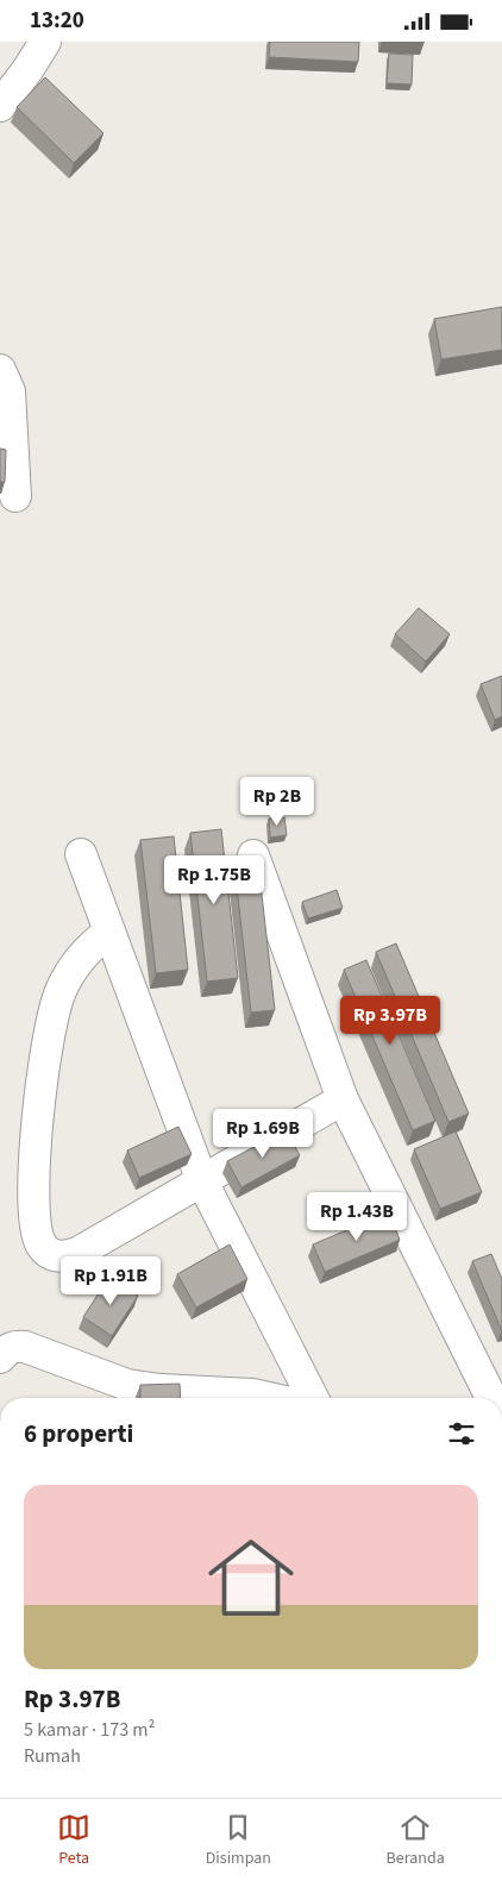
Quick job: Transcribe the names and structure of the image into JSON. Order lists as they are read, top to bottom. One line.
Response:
{"page":{"status":"13:20","price":["Rp 2B","Rp 1.75B","Rp 3.97B","Rp 1.69B","Rp 1.43B","Rp 1.91B"],"heading":"6 properti","list":[{"name":"Rp 3.97B","note":"5 kamar · 173 m² · Rumah"}],"tabs":["Peta","Disimpan","Beranda"]}}
